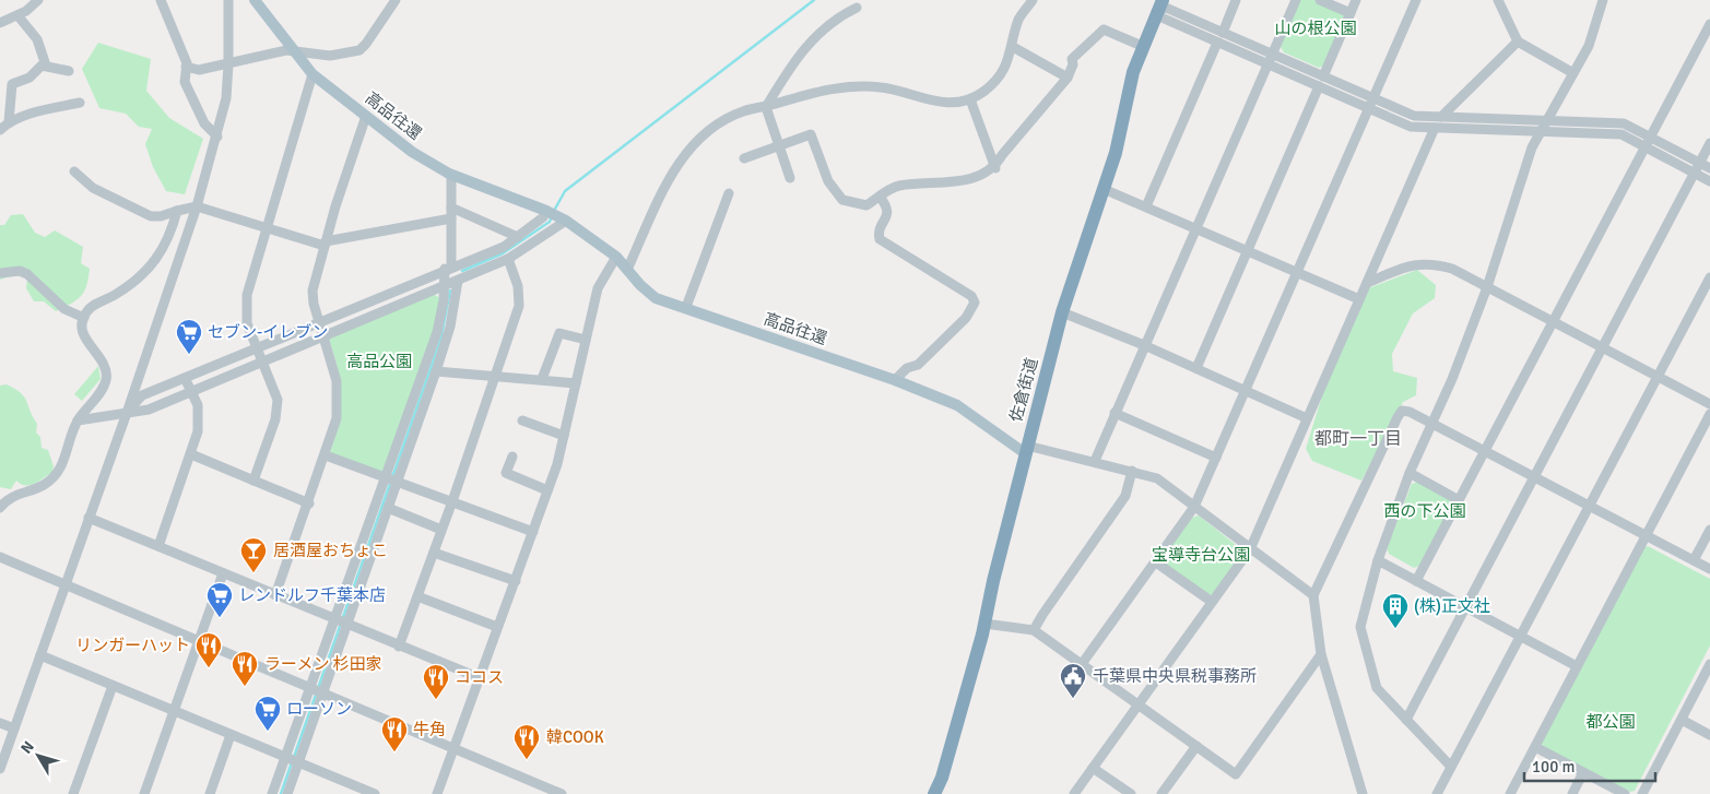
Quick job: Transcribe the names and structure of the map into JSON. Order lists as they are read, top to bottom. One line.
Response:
{"streets":{"highway":["佐倉街道"],"main road":["高品往還"]},"crossings":[["高品往還","佐倉街道"]],"districts":["都町一丁目"],"parks":["山の根公園","高品公園","西の下公園","宝導寺台公園","都公園"],"places":{"supermarket":["セブン-イレブン","レンドルフ千葉本店","ローソン"],"bar":["居酒屋おちょこ"],"building":["(株)正文社"],"restaurant":["リンガーハット","ラーメン 杉田家","ココス","牛角","韓COOK"],"public building":["千葉県中央県税事務所"]},"scale_bar":"100 m","north":"top left"}
